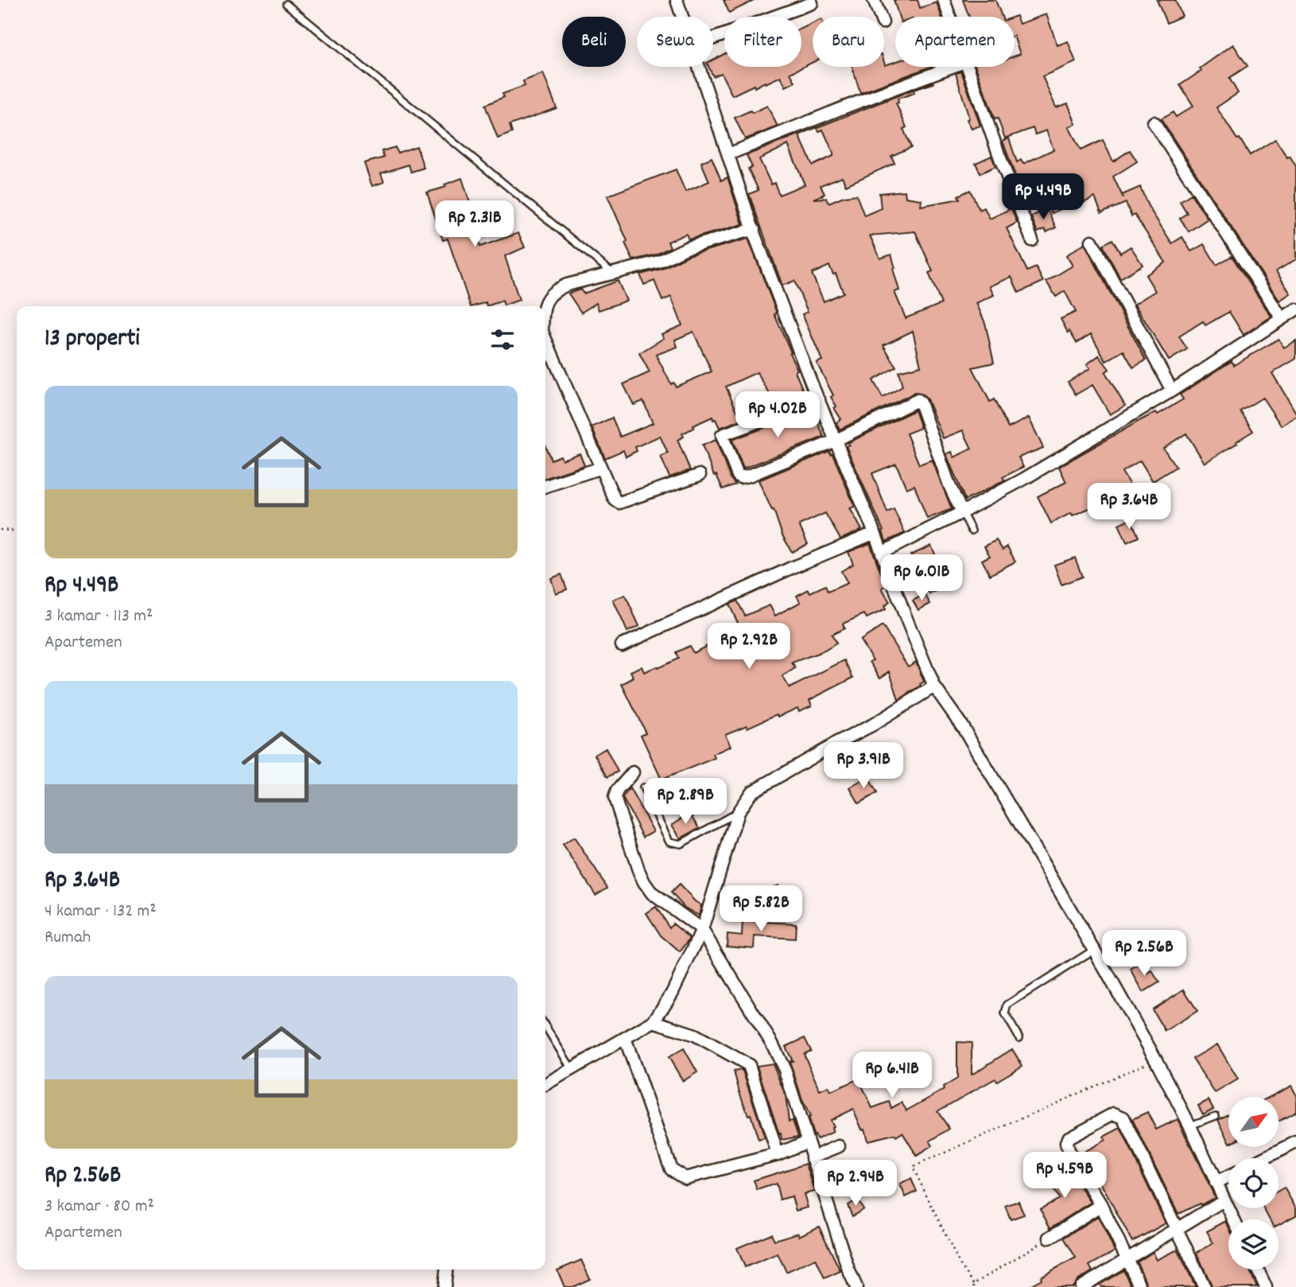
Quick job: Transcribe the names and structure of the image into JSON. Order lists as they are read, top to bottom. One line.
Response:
{"north":"top right","page":{"chip":["Beli","Sewa","Filter","Baru","Apartemen"],"price":["Rp 4.49B","Rp 2.31B","Rp 4.02B","Rp 3.64B","Rp 6.01B","Rp 2.92B","Rp 3.91B","Rp 2.89B","Rp 5.82B","Rp 2.56B","Rp 6.41B","Rp 4.59B","Rp 2.94B"],"heading":"13 properti","list":[{"name":"Rp 4.49B","note":"3 kamar · 113 m² · Apartemen"},{"name":"Rp 3.64B","note":"4 kamar · 132 m² · Rumah"},{"name":"Rp 2.56B","note":"3 kamar · 80 m² · Apartemen"}]}}
